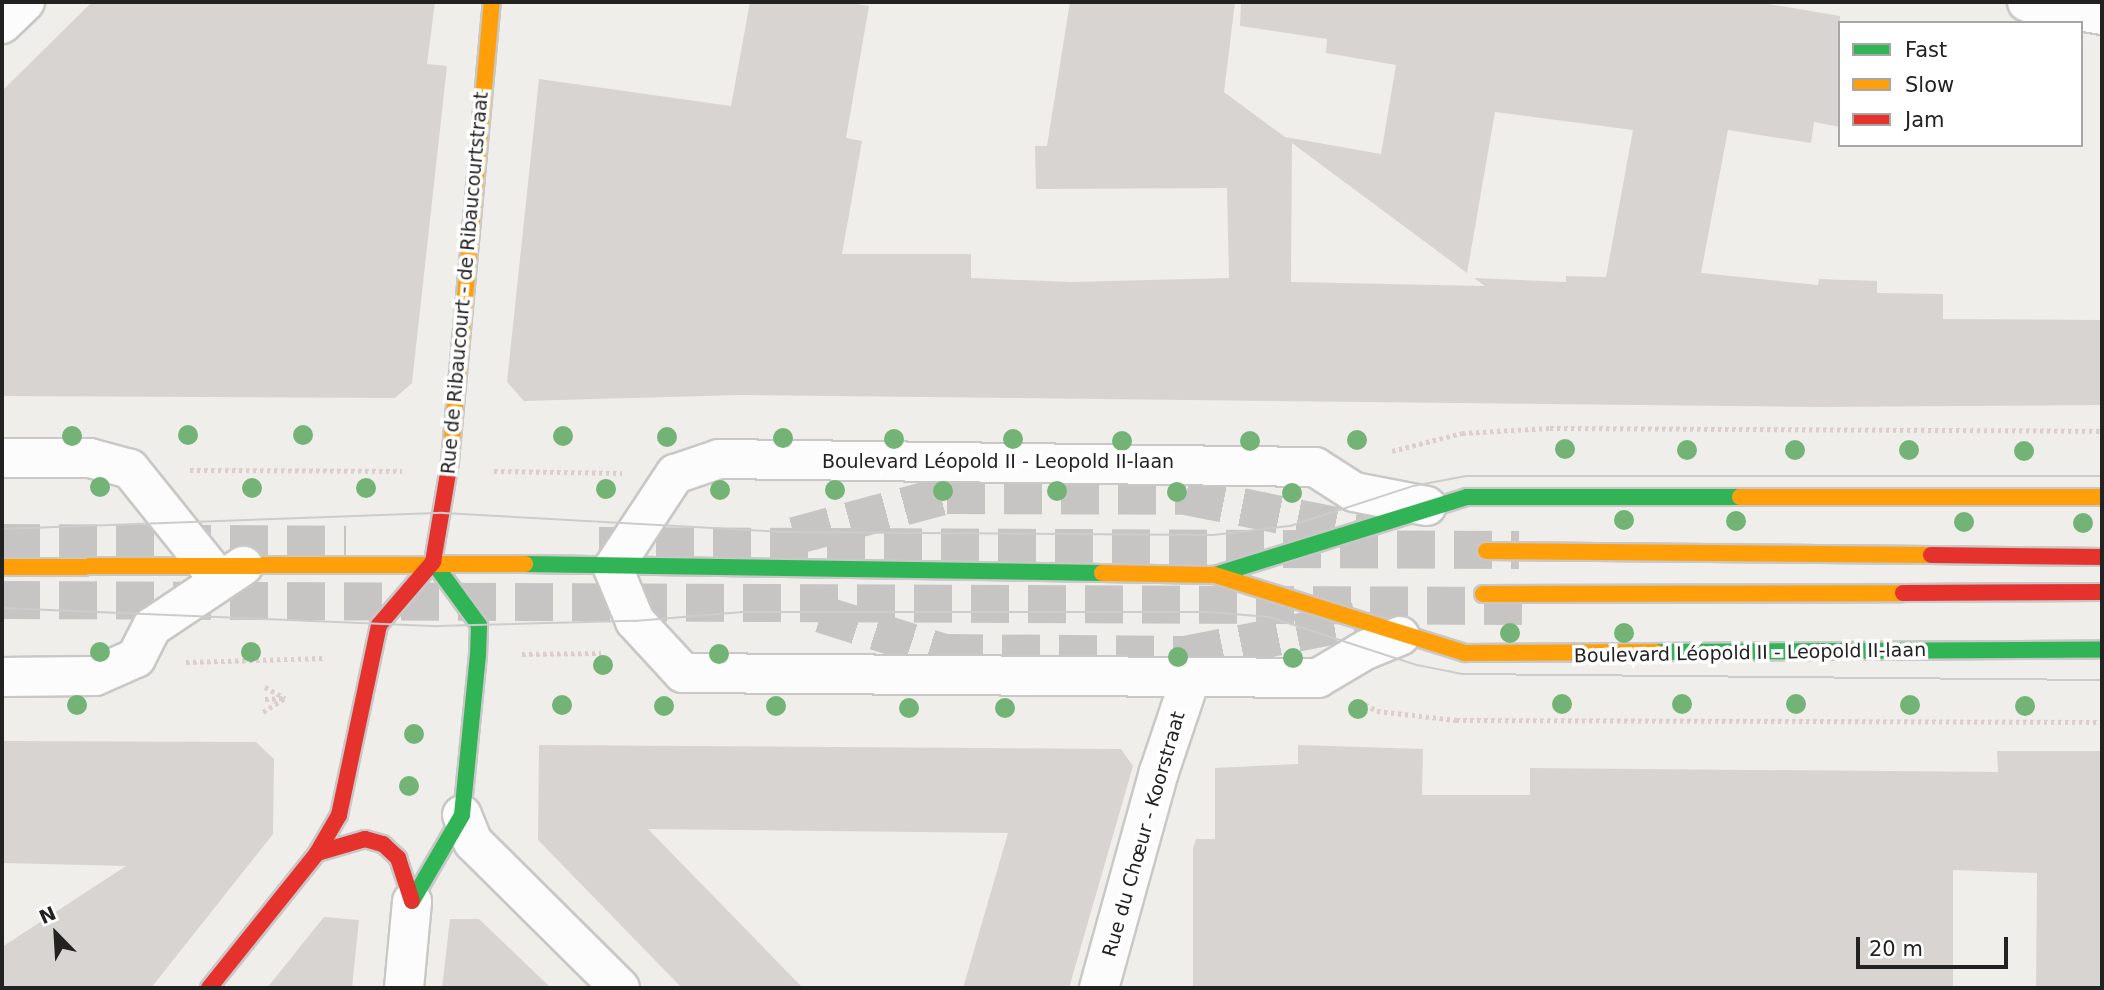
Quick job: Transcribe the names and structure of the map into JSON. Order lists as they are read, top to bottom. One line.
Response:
{"streets":{"main road":["Rue de Ribaucourt - de Ribaucourtstraat","Boulevard Léopold II - Leopold II-laan"],"street":["Rue du Chœur - Koorstraat"]},"crossings":[["Rue de Ribaucourt - de Ribaucourtstraat","Boulevard Léopold II - Leopold II-laan"]],"legend":["Fast","Slow","Jam"],"scale_bar":"20 m","north":"top left"}
